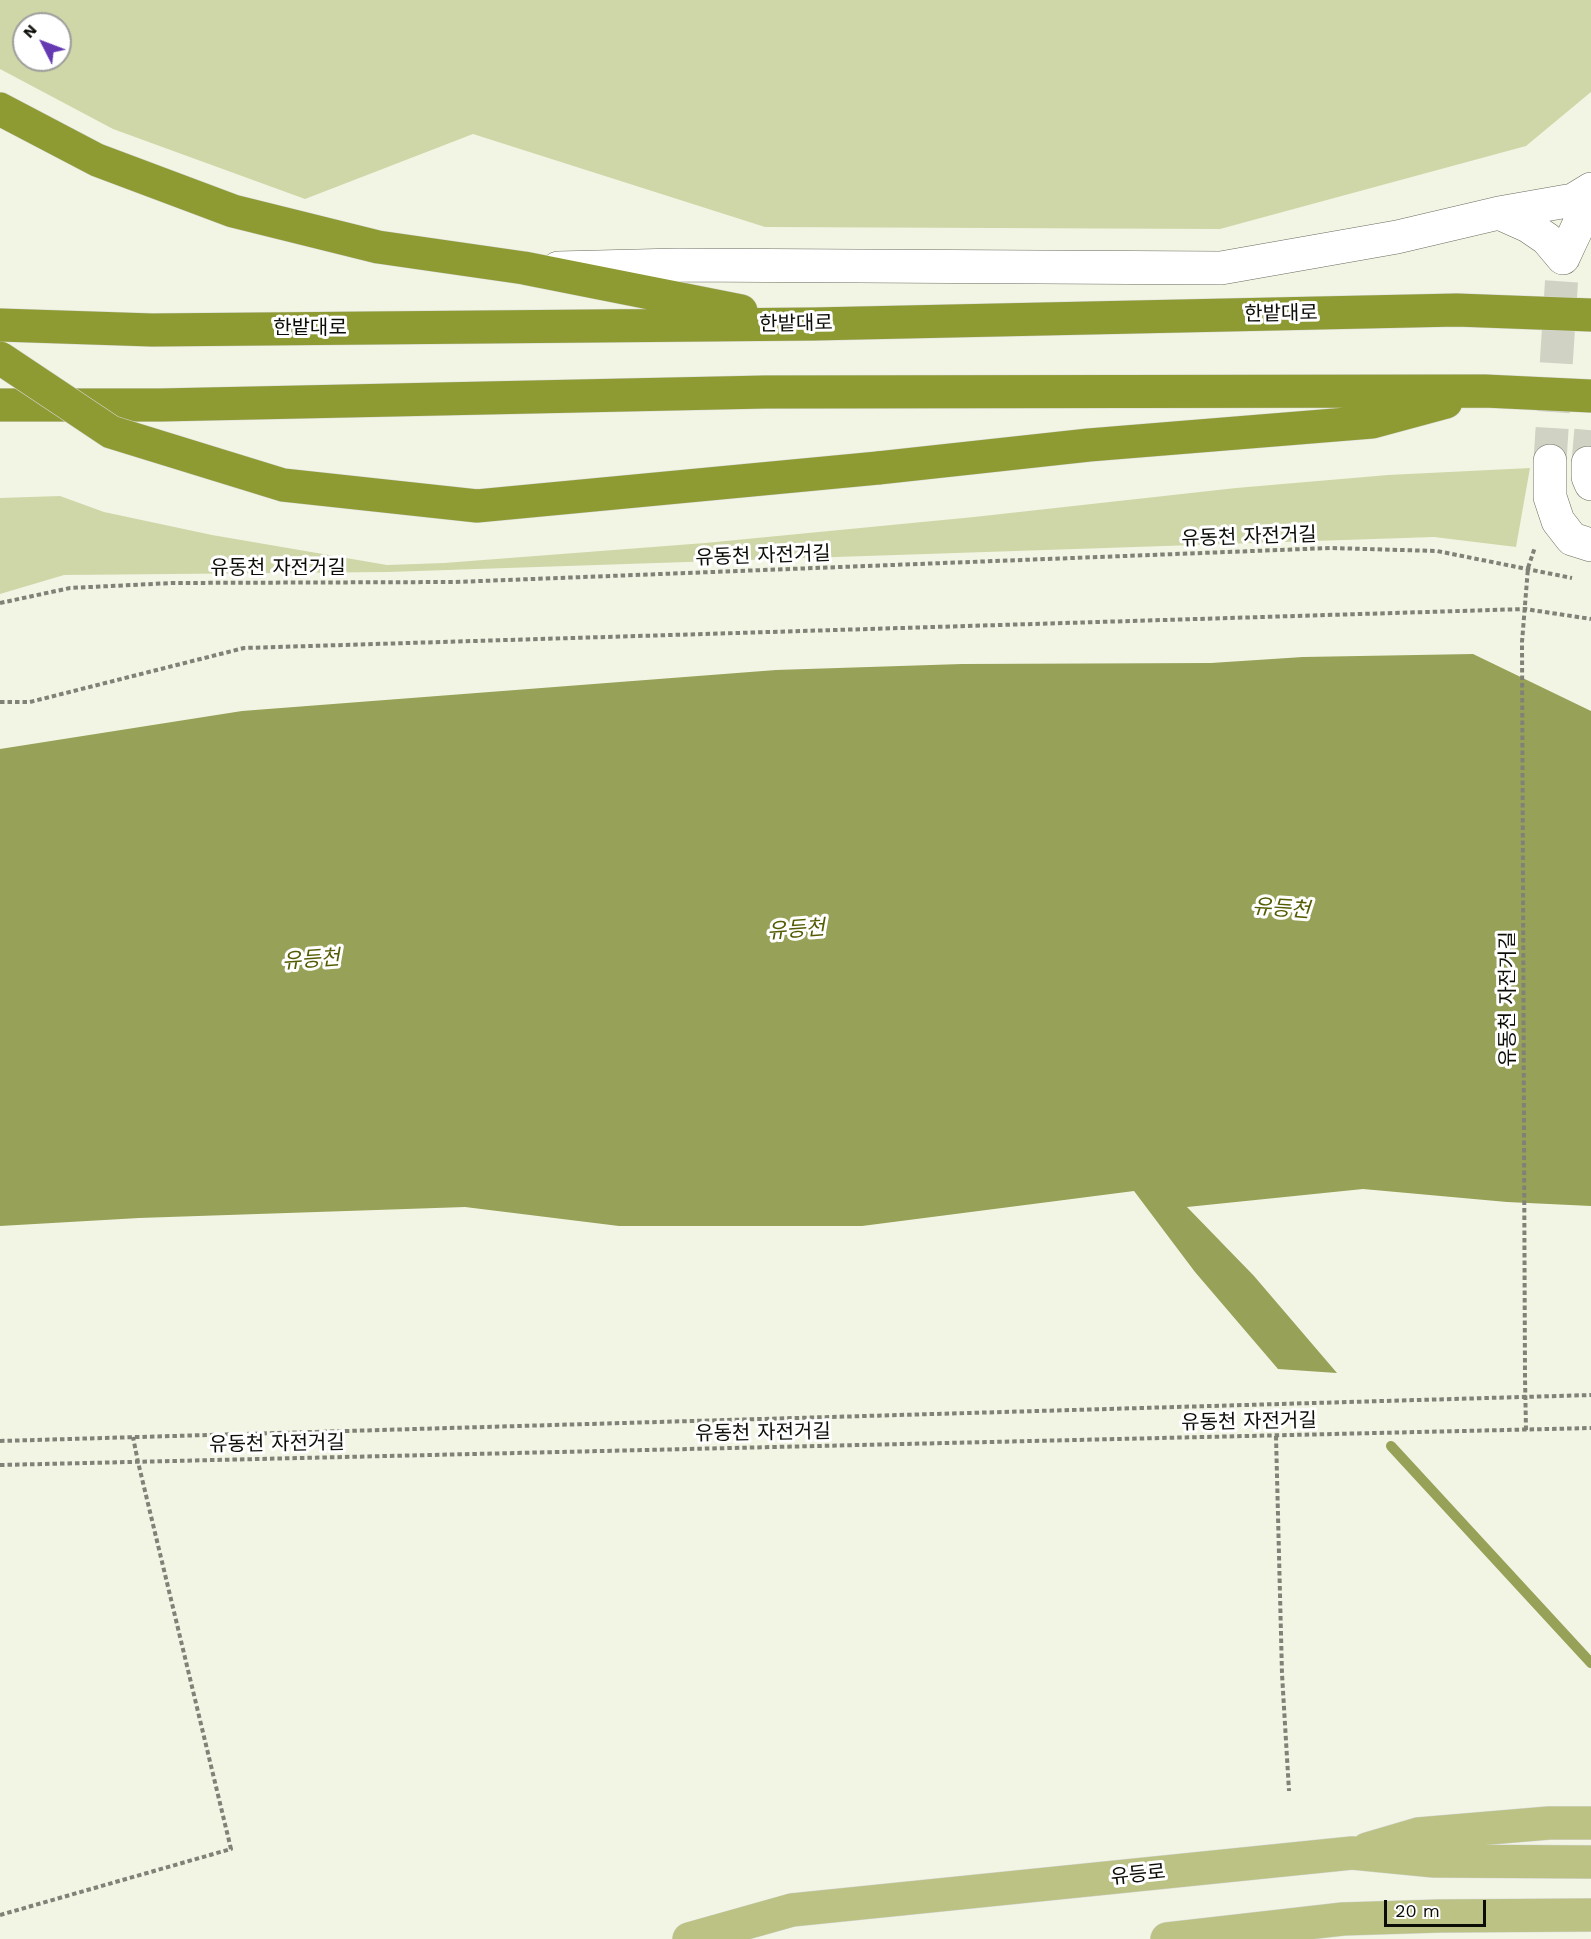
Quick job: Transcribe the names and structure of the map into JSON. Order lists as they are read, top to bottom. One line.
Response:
{"streets":{"highway":["한밭대로"],"main road":["유등로"],"path":["유동천 자전거길"]},"water":["유등천"],"scale_bar":"20 m","north":"top left"}
